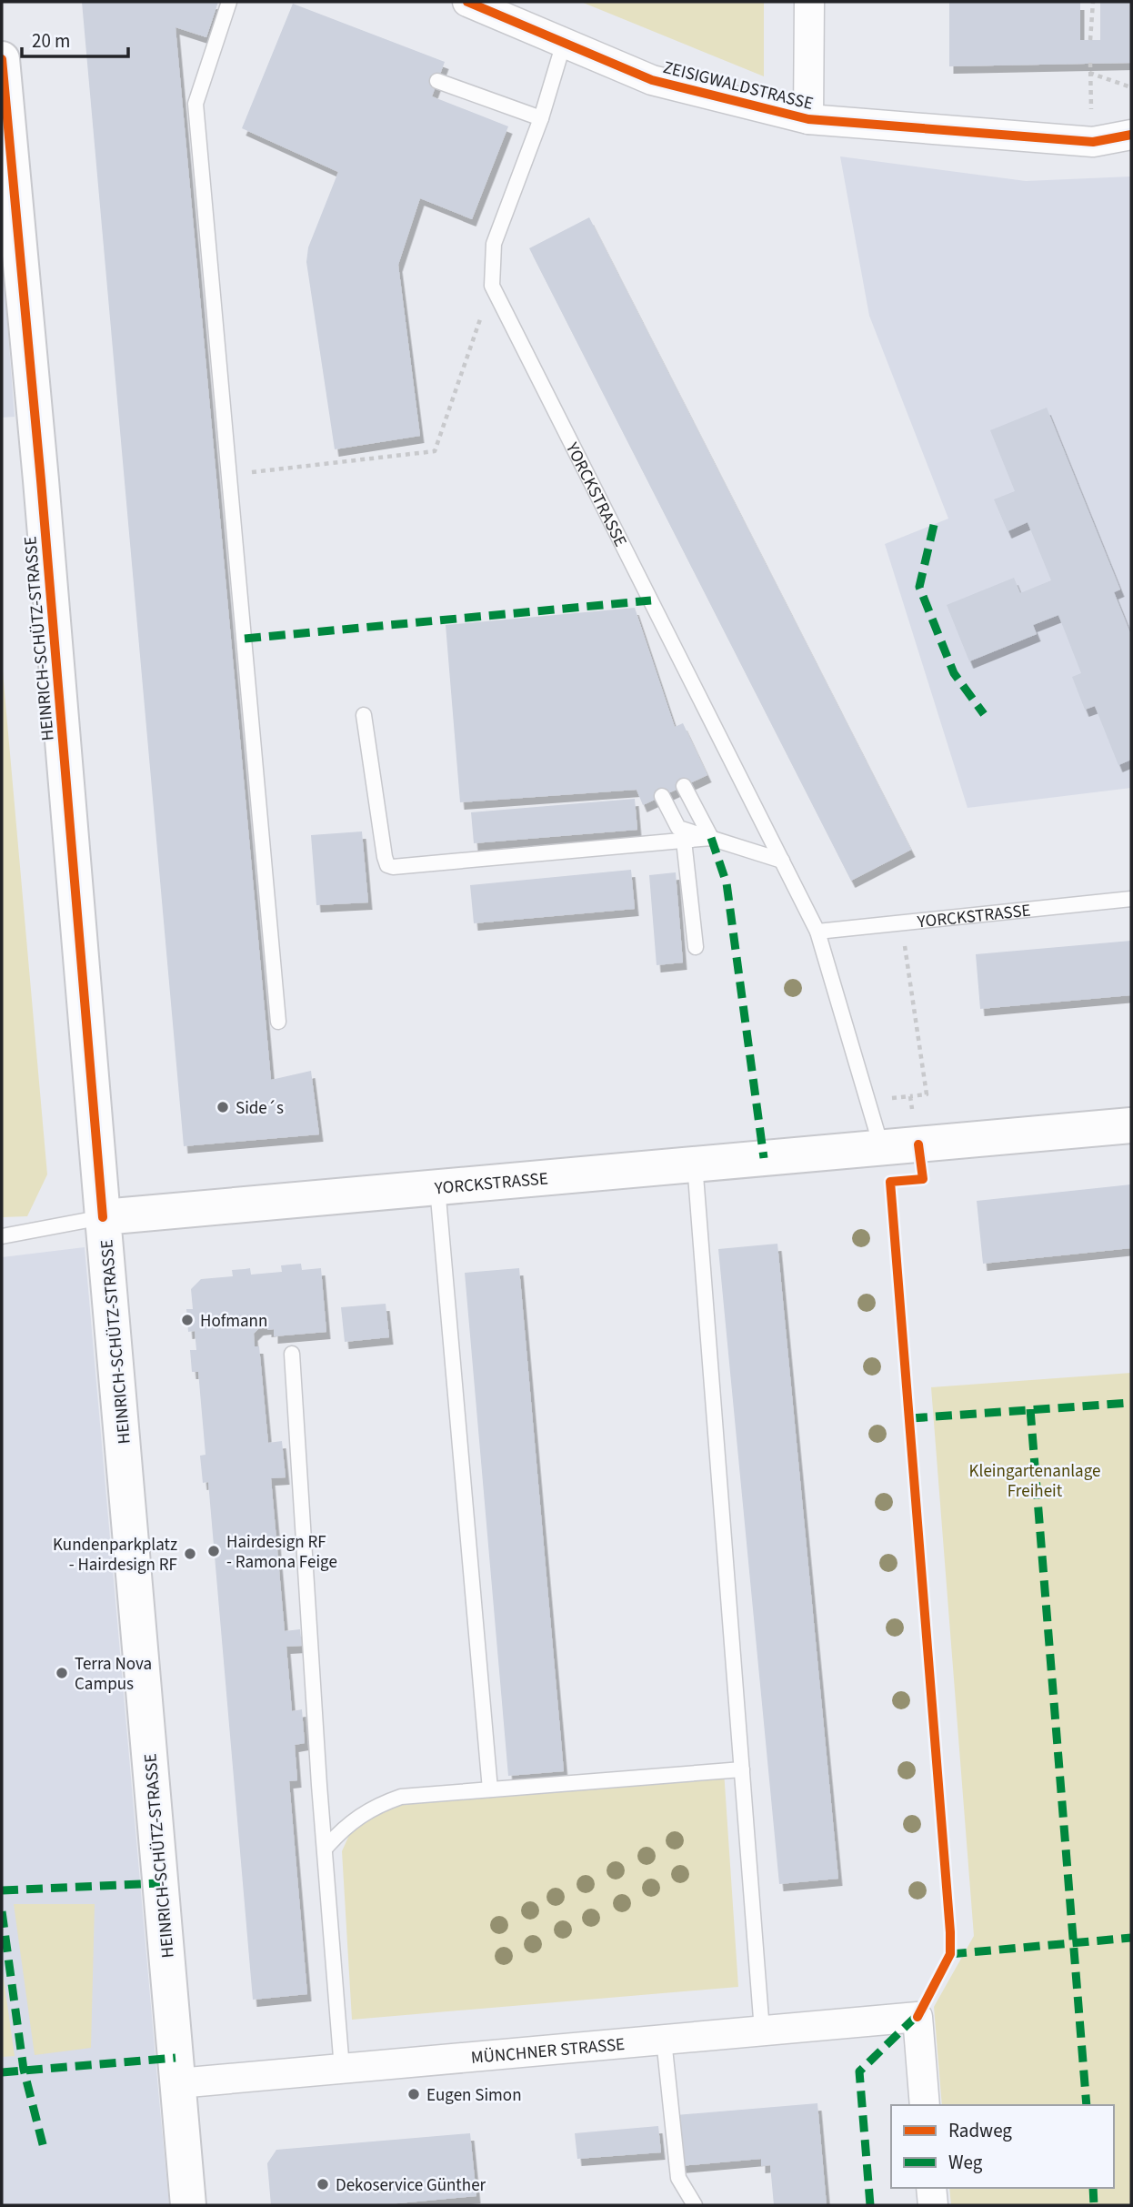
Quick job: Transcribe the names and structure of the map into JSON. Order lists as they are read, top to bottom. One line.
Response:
{"streets":{"main road":["YORCKSTRASSE","HEINRICH-SCHÜTZ-STRASSE"],"street":["ZEISIGWALDSTRASSE","MÜNCHNER STRASSE"]},"crossings":[["ZEISIGWALDSTRASSE","YORCKSTRASSE"],["YORCKSTRASSE","HEINRICH-SCHÜTZ-STRASSE"],["HEINRICH-SCHÜTZ-STRASSE","MÜNCHNER STRASSE"]],"parks":["Kleingartenanlage Freiheit"],"places":["Side´s","Hofmann","Hairdesign RF - Ramona Feige","Kundenparkplatz - Hairdesign RF","Terra Nova Campus","Eugen Simon","Dekoservice Günther"],"legend":["Radweg","Weg"],"scale_bar":"20 m"}
